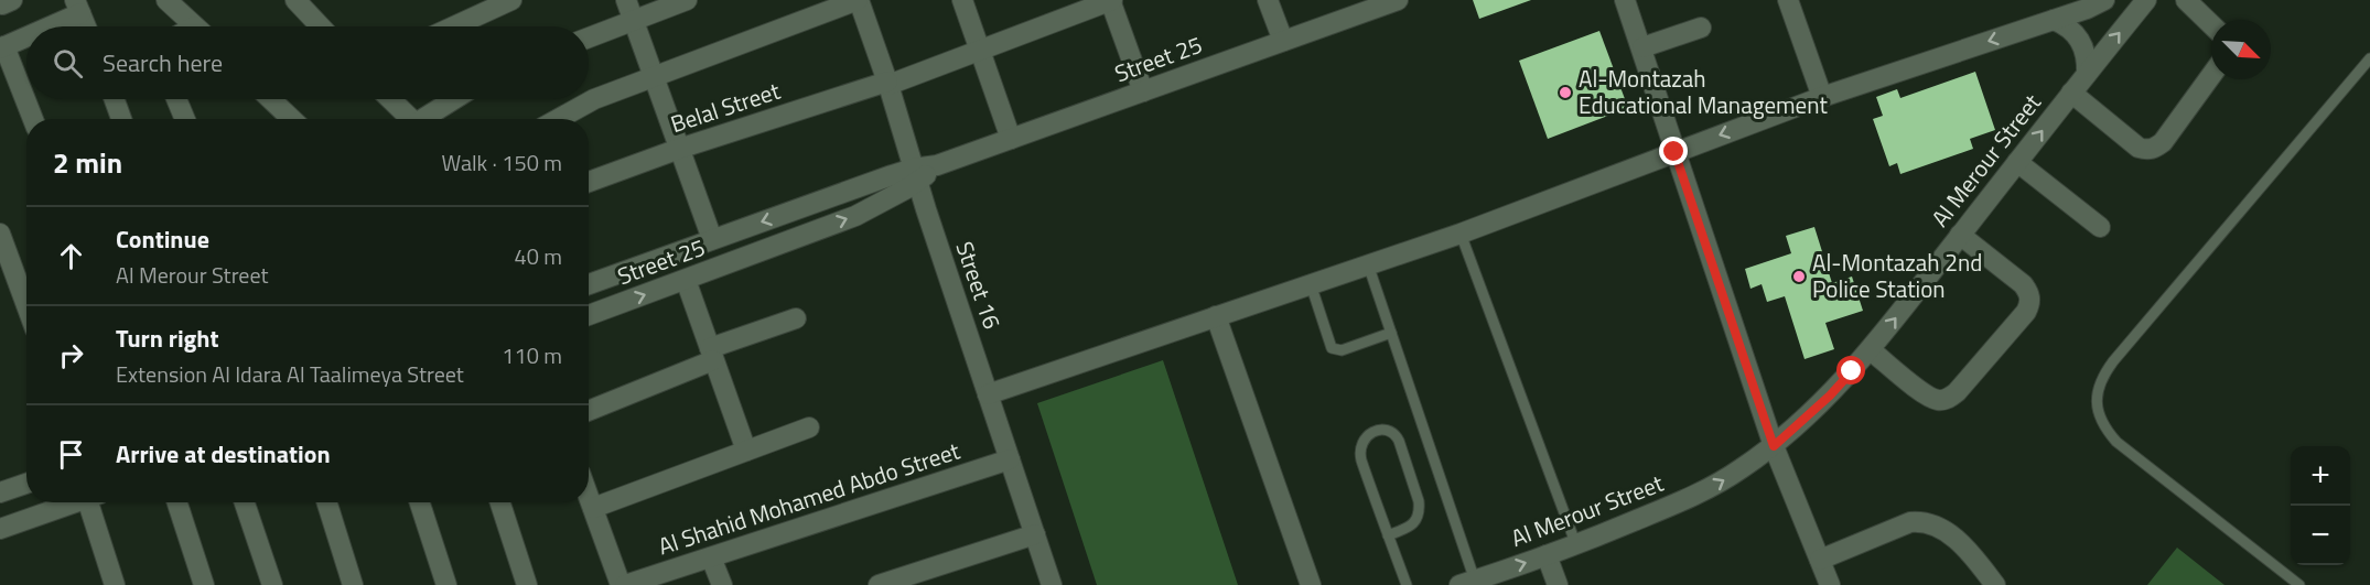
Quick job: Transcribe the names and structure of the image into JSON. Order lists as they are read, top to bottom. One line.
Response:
{"streets":{"street":["Street 25","Belal Street","Al Merour Street","Street 16","Al Shahid Mohamed Abdo Street"]},"crossings":[["Street 25","Street 16"],["Belal Street","Street 16"],["Street 16","Al Shahid Mohamed Abdo Street"]],"one_way":["Al Merour Street"],"places":["Al-Montazah Educational Management","Al-Montazah 2nd Police Station"],"north":"bottom right","page":{"search":"Search here","heading":["2 min","Walk · 150 m"],"list":[["Continue","Al Merour Street","40 m"],["Turn right","Extension Al Idara Al Taalimeya Street","110 m"],"Arrive at destination"],"map_buttons":["+","−"]}}
